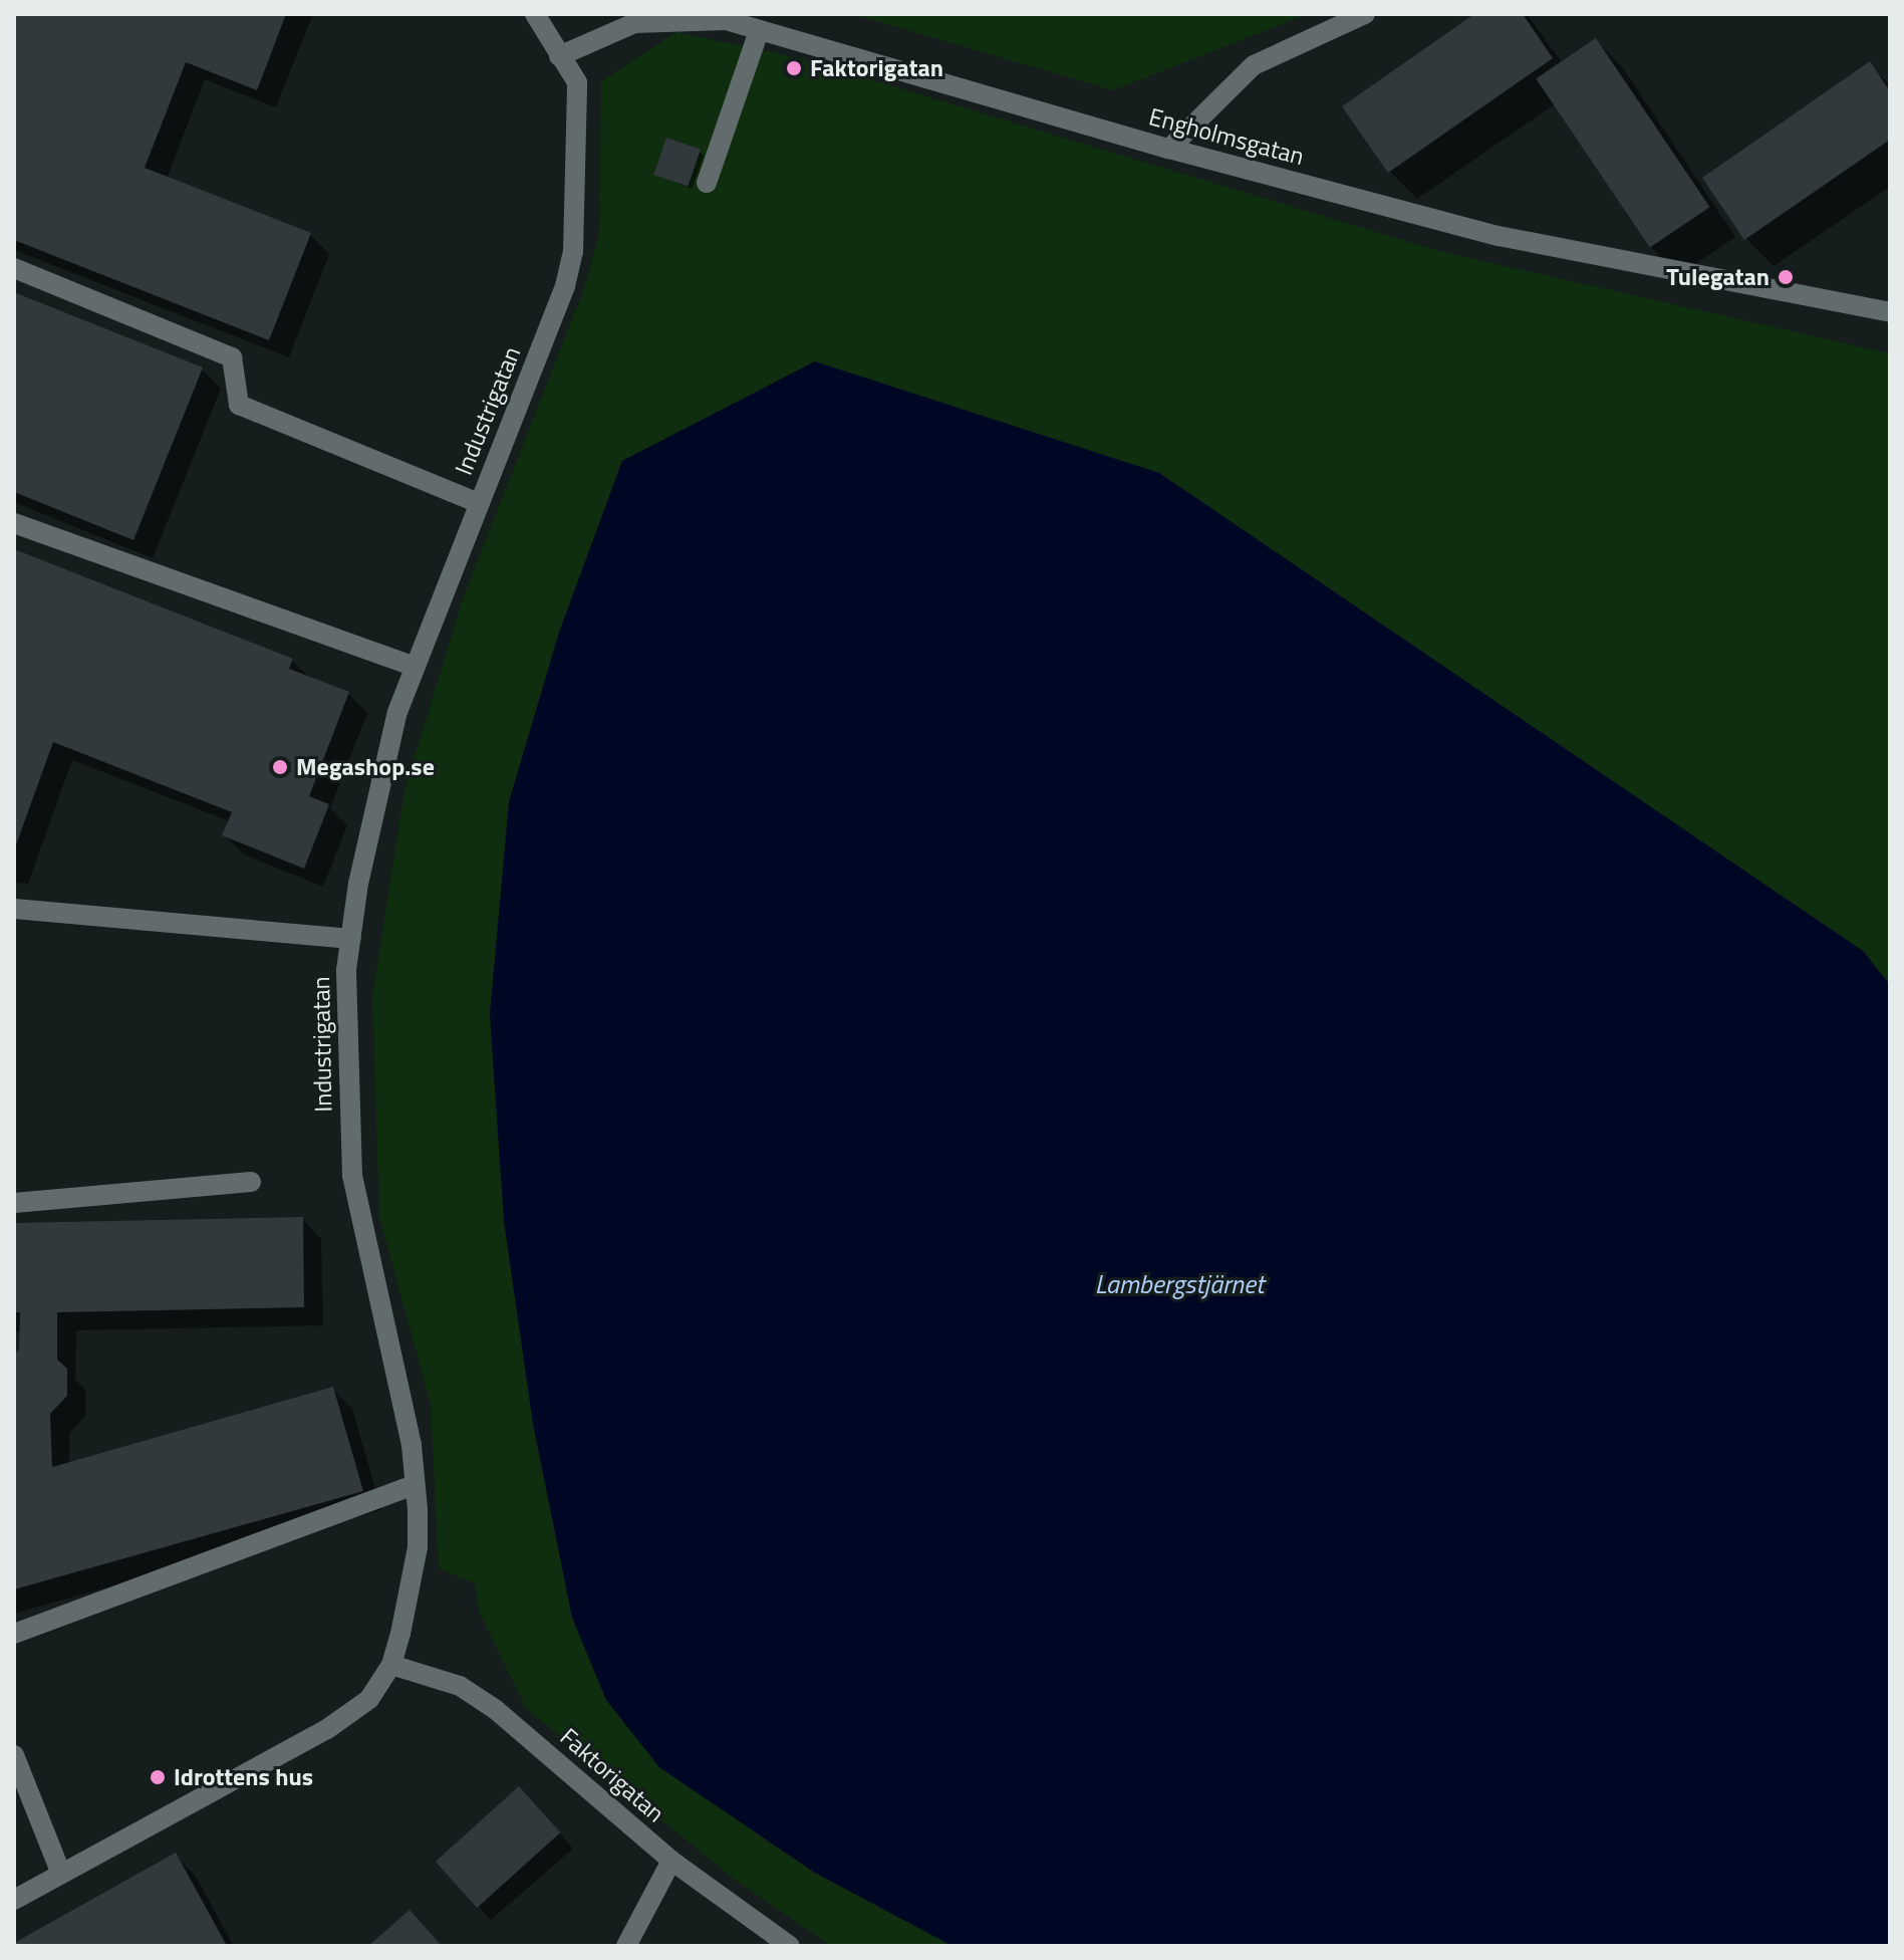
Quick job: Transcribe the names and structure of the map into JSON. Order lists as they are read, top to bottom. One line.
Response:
{"streets":{"street":["Engholmsgatan","Industrigatan","Faktorigatan"]},"crossings":[["Engholmsgatan","Industrigatan"],["Industrigatan","Faktorigatan"]],"water":["Lambergstjärnet"],"places":["Faktorigatan","Tulegatan","Megashop.se","Idrottens hus"]}
